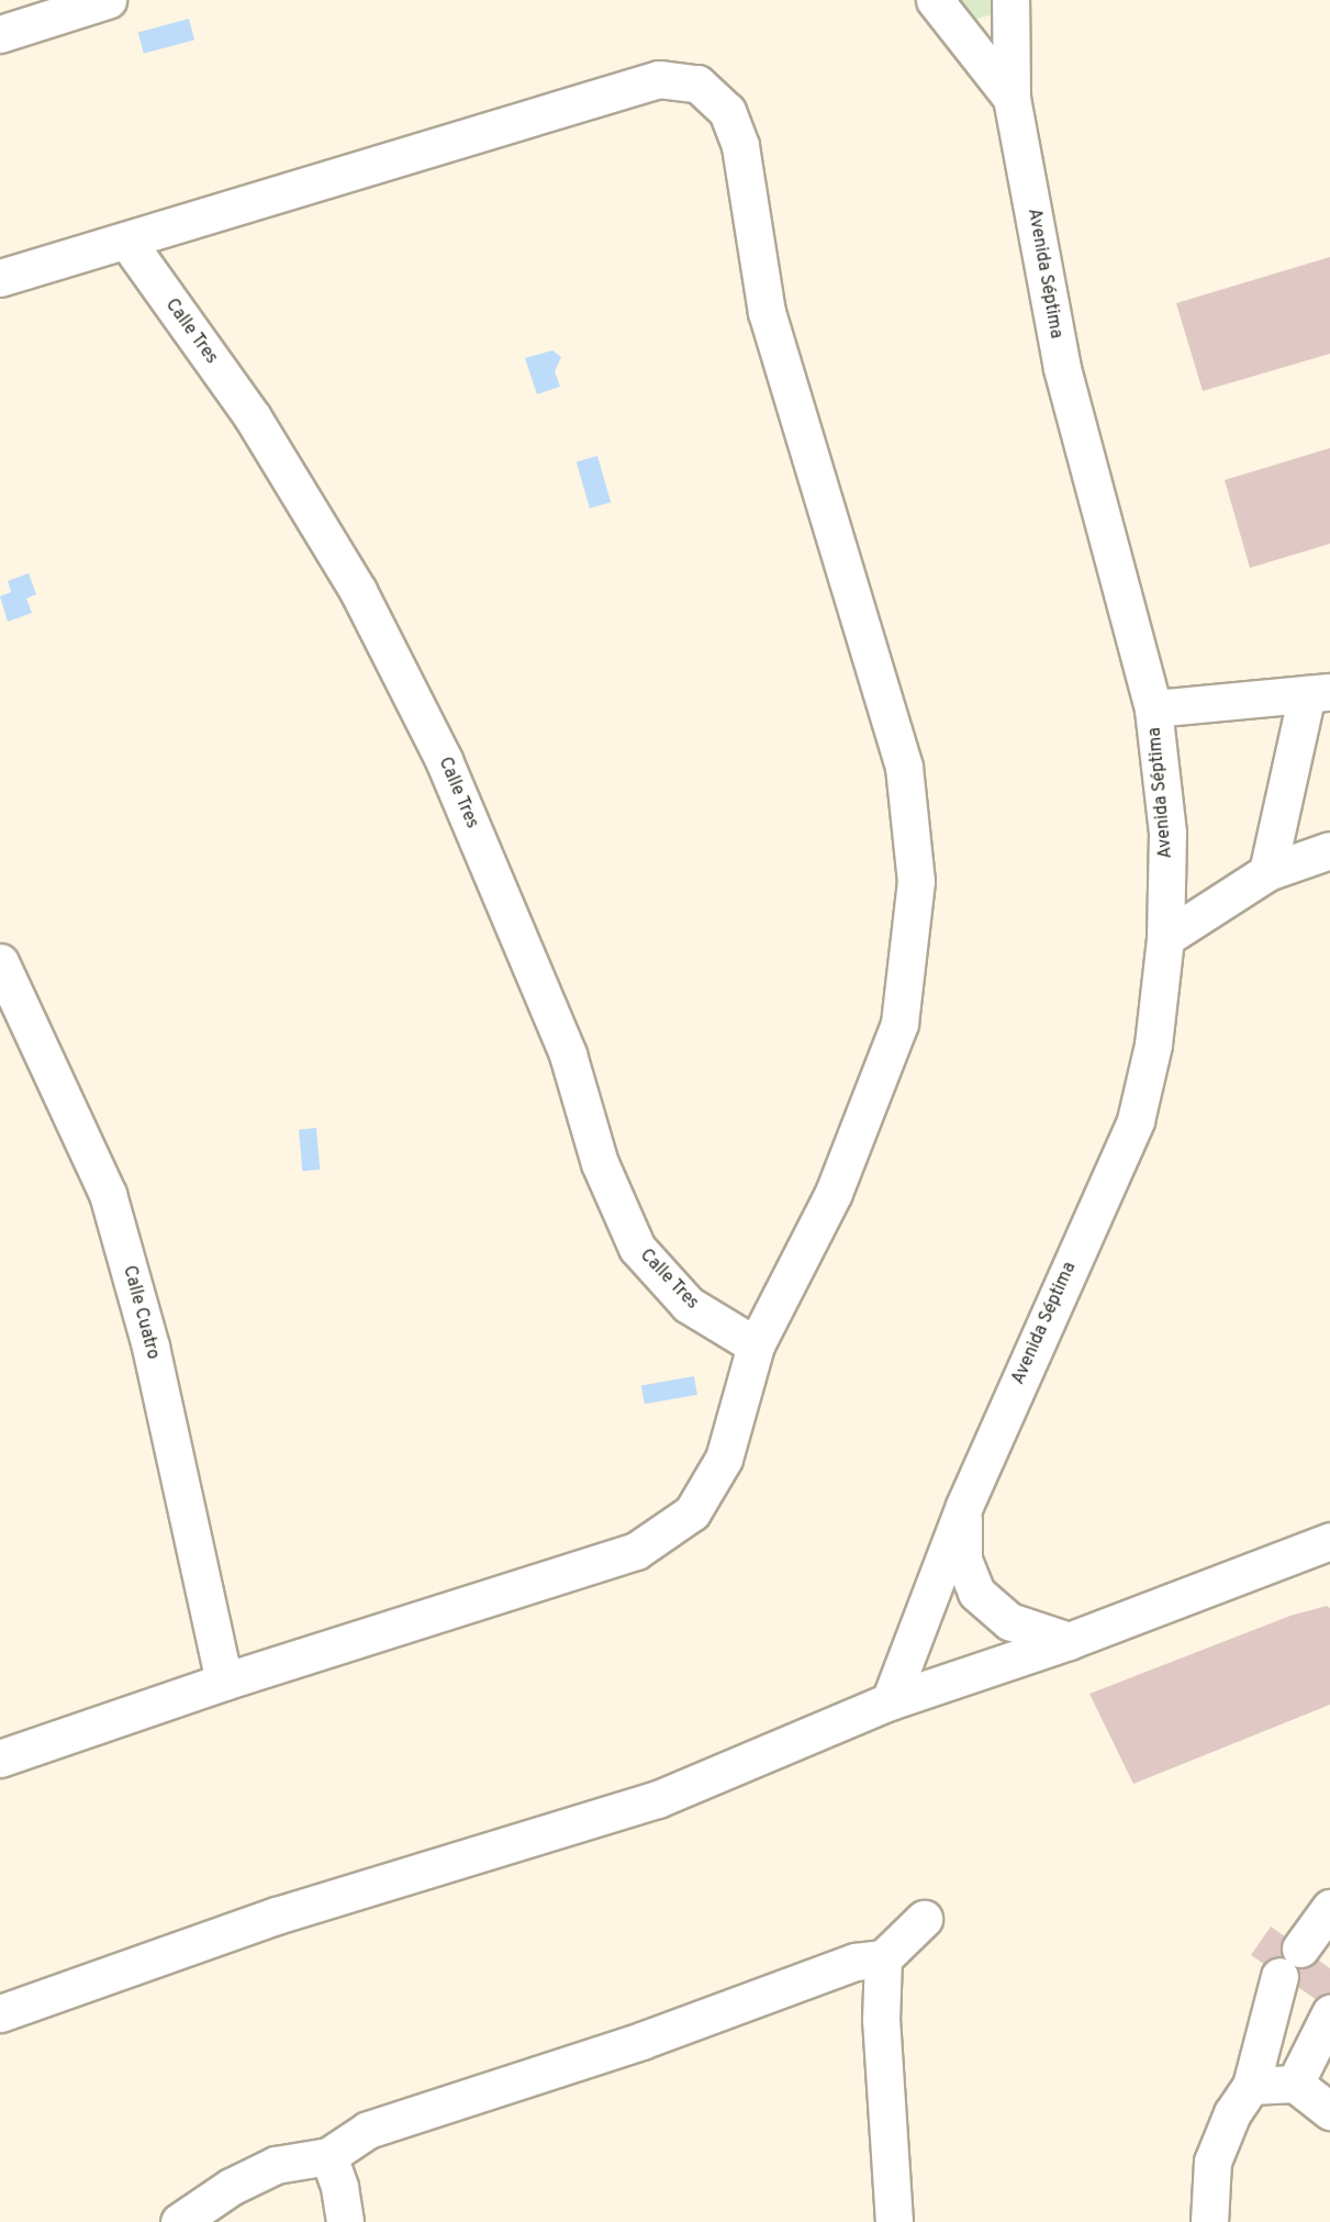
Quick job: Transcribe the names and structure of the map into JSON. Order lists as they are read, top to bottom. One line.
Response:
{"streets":{"street":["Avenida Séptima","Calle Tres","Calle Cuatro"]}}
